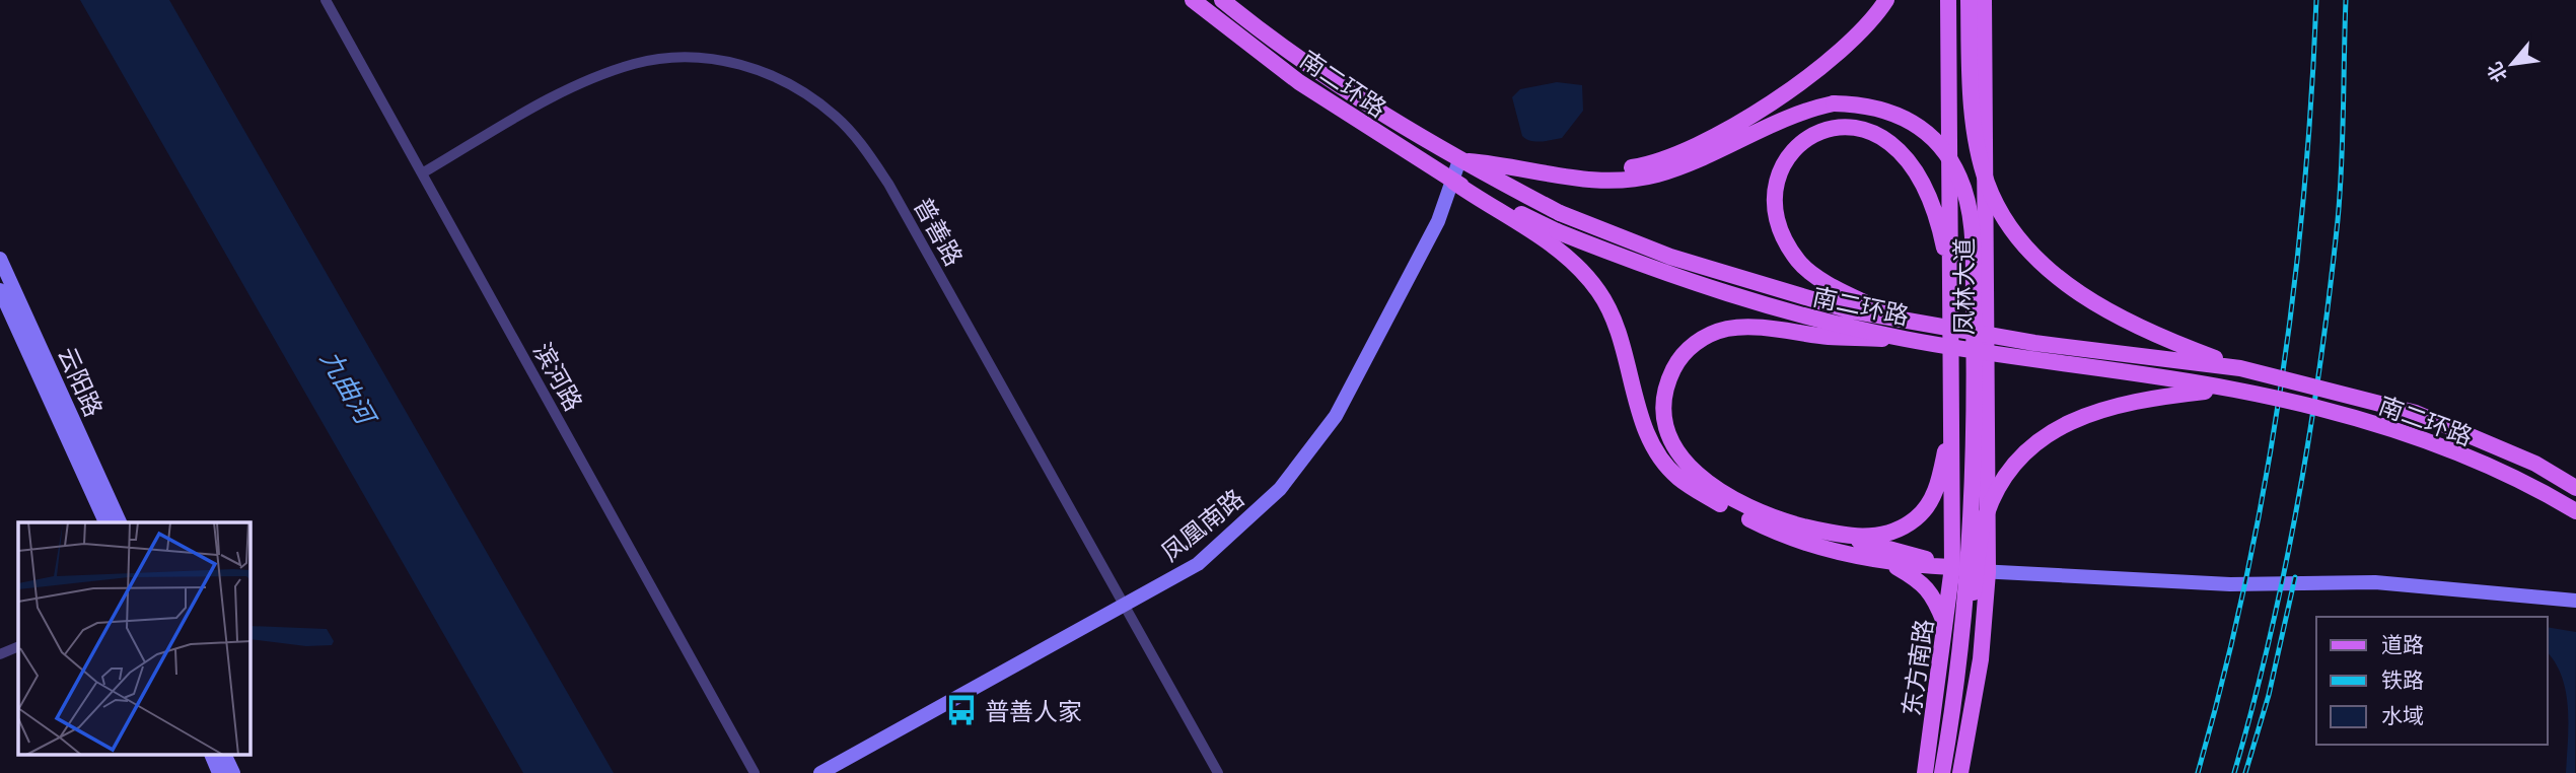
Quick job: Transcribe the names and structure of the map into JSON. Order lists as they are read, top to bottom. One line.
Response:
{"streets":{"main road":["南二环路","凤林大道","东方南路"],"street":["普善路","滨河路","云阳路","凤凰南路"]},"crossings":[["南二环路","凤凰南路"],["普善路","滨河路"],["普善路","凤凰南路"],["凤林大道","东方南路"]],"water":["九曲河"],"places":{"bus stop":["普善人家"]},"legend":["道路","铁路","水域"],"north":"bottom left"}
